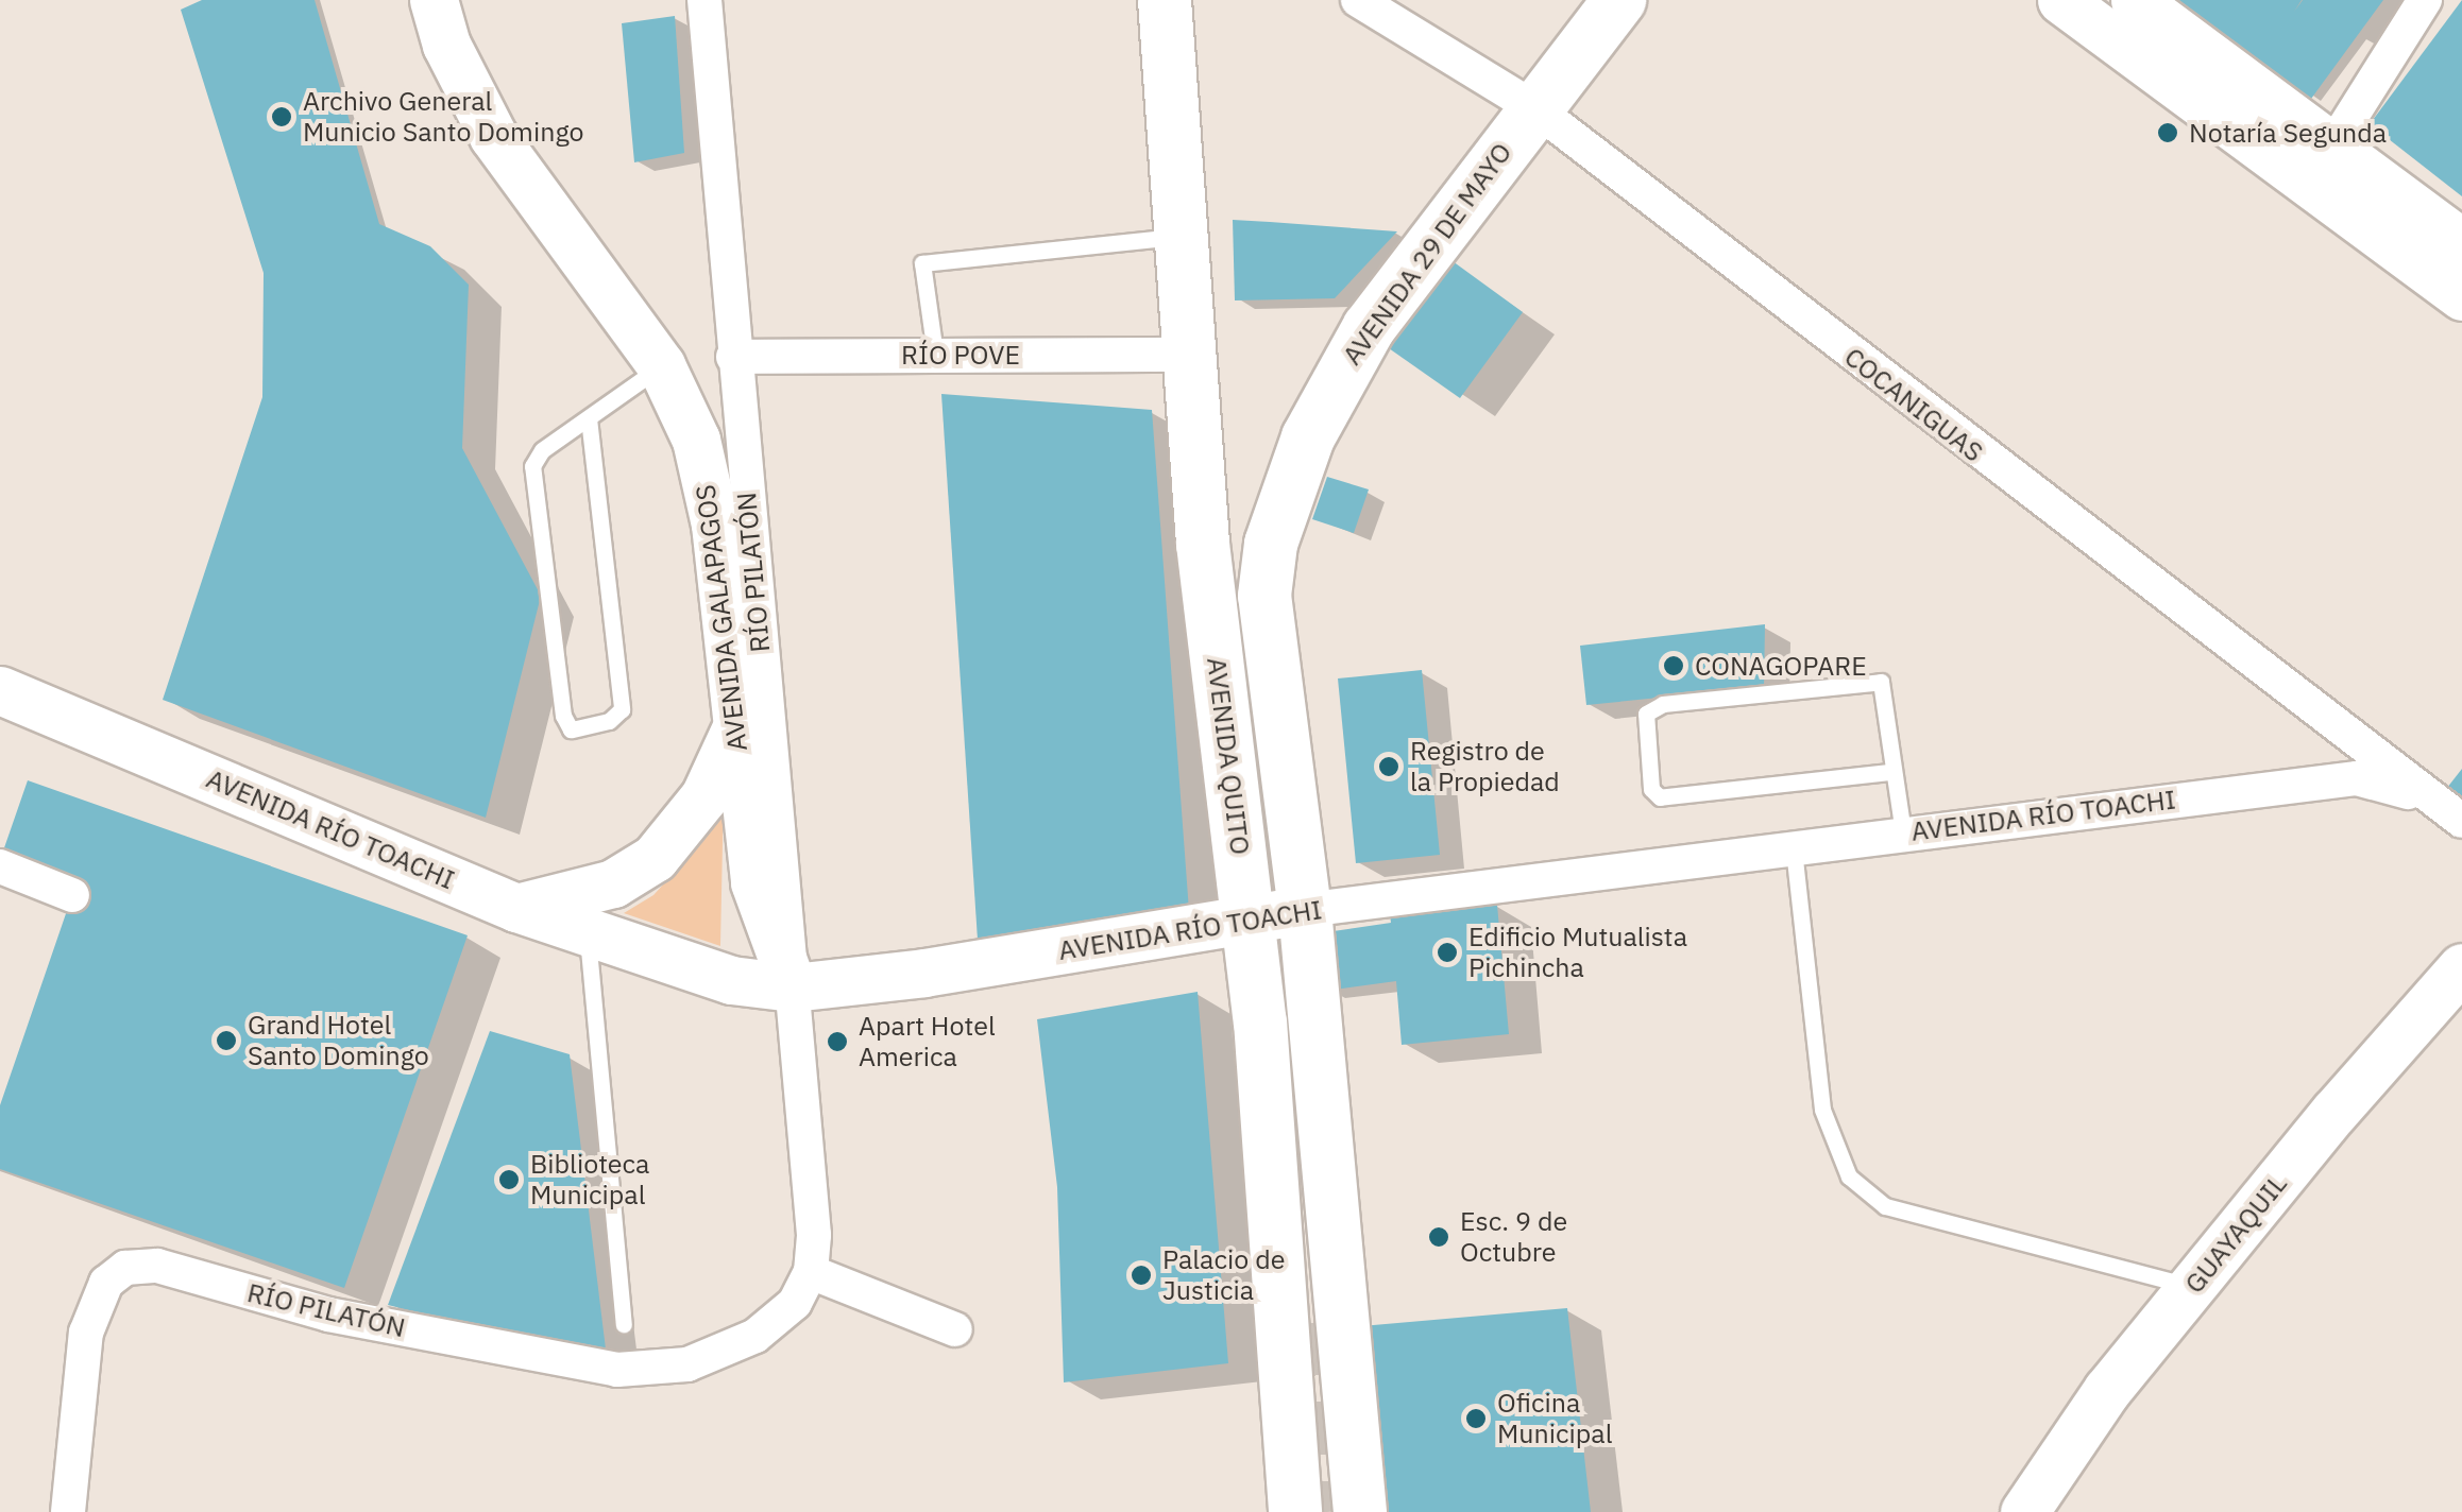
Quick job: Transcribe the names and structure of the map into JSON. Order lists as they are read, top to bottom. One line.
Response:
{"streets":{"main road":["AVENIDA 29 DE MAYO","AVENIDA GALAPAGOS","AVENIDA QUITO","AVENIDA RÍO TOACHI","GUAYAQUIL"],"street":["RÍO POVE","COCANIGUAS","RÍO PILATÓN"]},"crossings":[["AVENIDA 29 DE MAYO","COCANIGUAS"],["AVENIDA 29 DE MAYO","AVENIDA RÍO TOACHI"],["RÍO POVE","RÍO PILATÓN"],["RÍO POVE","AVENIDA QUITO"],["COCANIGUAS","AVENIDA RÍO TOACHI"],["RÍO PILATÓN","AVENIDA GALAPAGOS"],["RÍO PILATÓN","AVENIDA RÍO TOACHI"],["AVENIDA GALAPAGOS","AVENIDA RÍO TOACHI"],["AVENIDA QUITO","AVENIDA RÍO TOACHI"]],"places":["Archivo General Municio Santo Domingo","Notaría Segunda","CONAGOPARE","Registro de la Propiedad","Edificio Mutualista Pichincha","Grand Hotel Santo Domingo","Apart Hotel America","Biblioteca Municipal","Esc. 9 de Octubre","Palacio de Justicia","Oficina Municipal"]}
